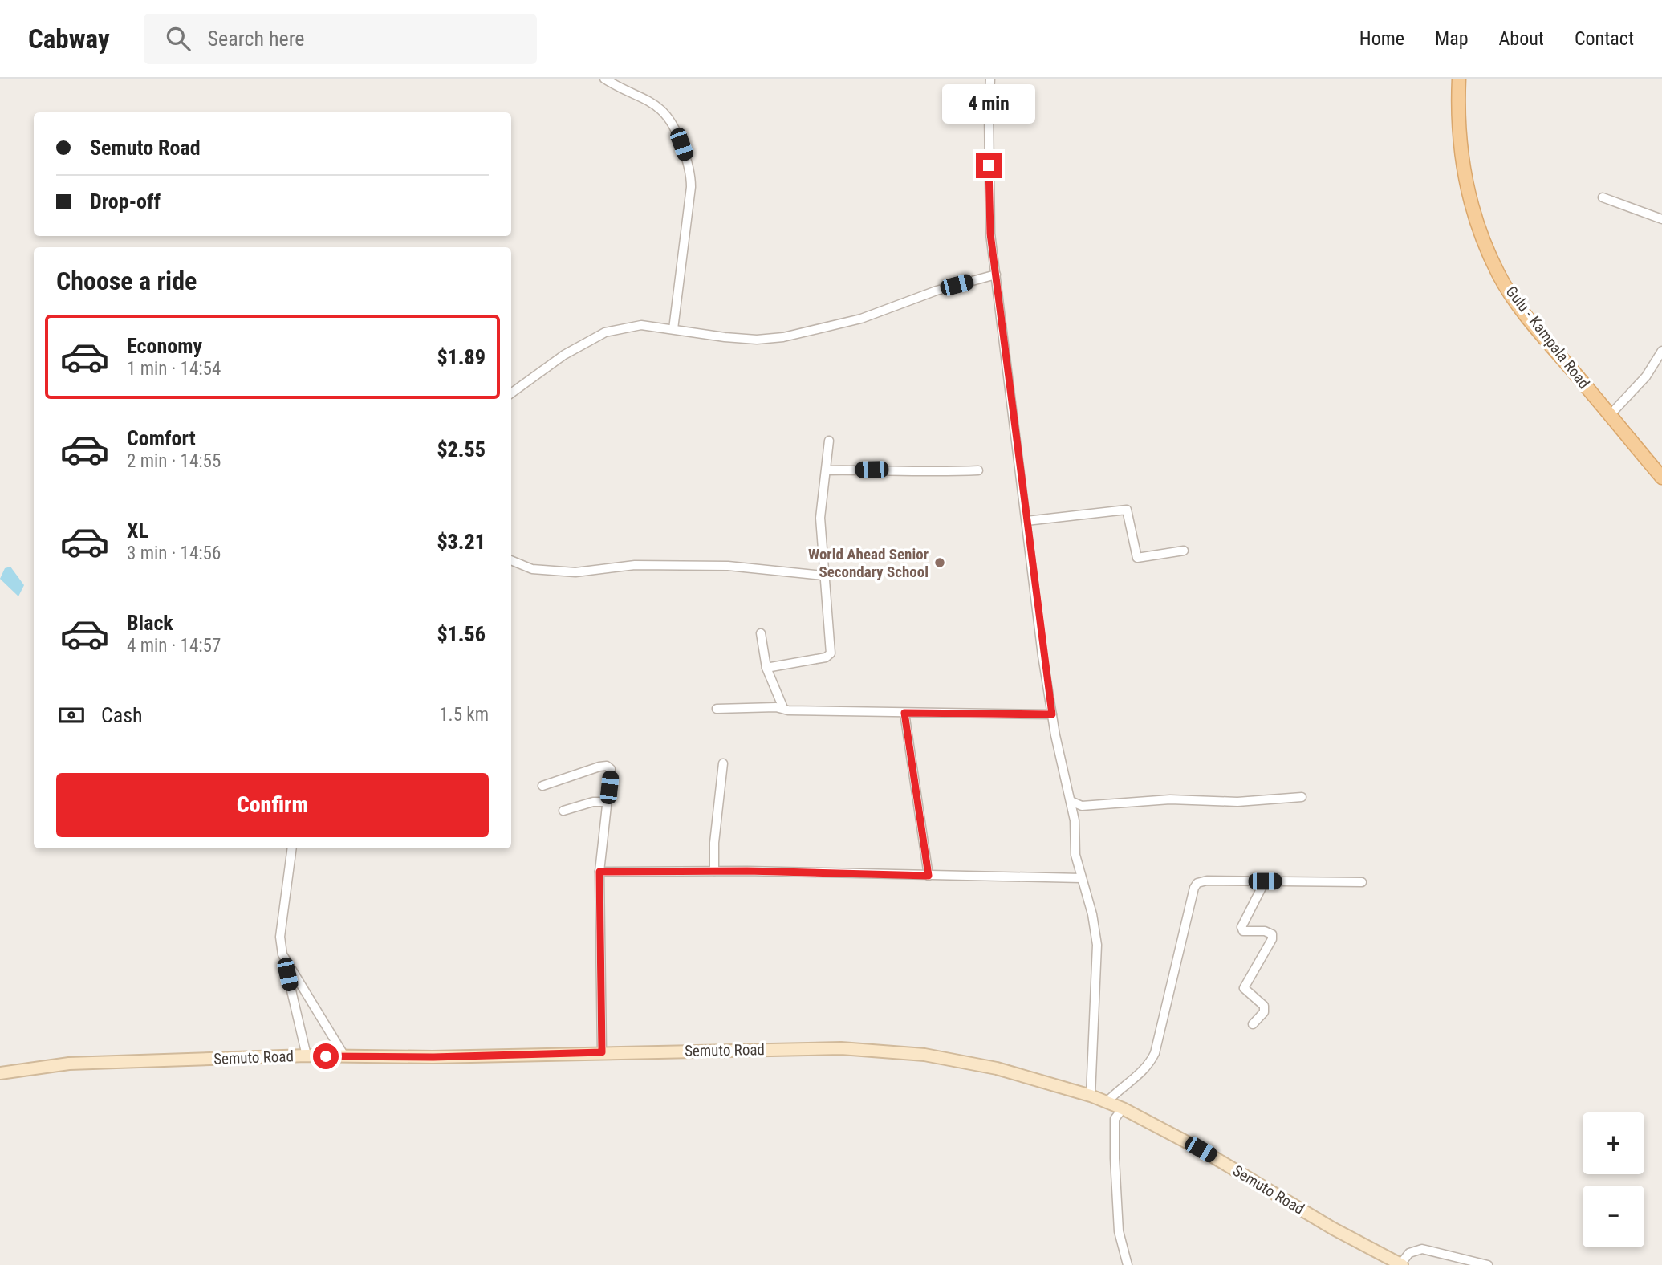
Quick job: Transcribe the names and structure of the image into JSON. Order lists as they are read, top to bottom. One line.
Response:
{"streets":{"main road":["Gulu - Kampala Road","Semuto Road"]},"places":["World Ahead Senior Secondary School"],"page":{"header":"Cabway","search":"Search here","nav":["Home","Map","About","Contact"],"bubble":"4 min","banner":["Semuto Road","Drop-off"],"heading":"Choose a ride","list":[{"name":"Economy","note":"1 min · 14:54","value":"$1.89"},{"name":"Comfort","note":"2 min · 14:55","value":"$2.55"},{"name":"XL","note":"3 min · 14:56","value":"$3.21"},{"name":"Black","note":"4 min · 14:57","value":"$1.56"}],"pay":["Cash","1.5 km"],"buttons":"Confirm","map_buttons":["+","−"]}}
